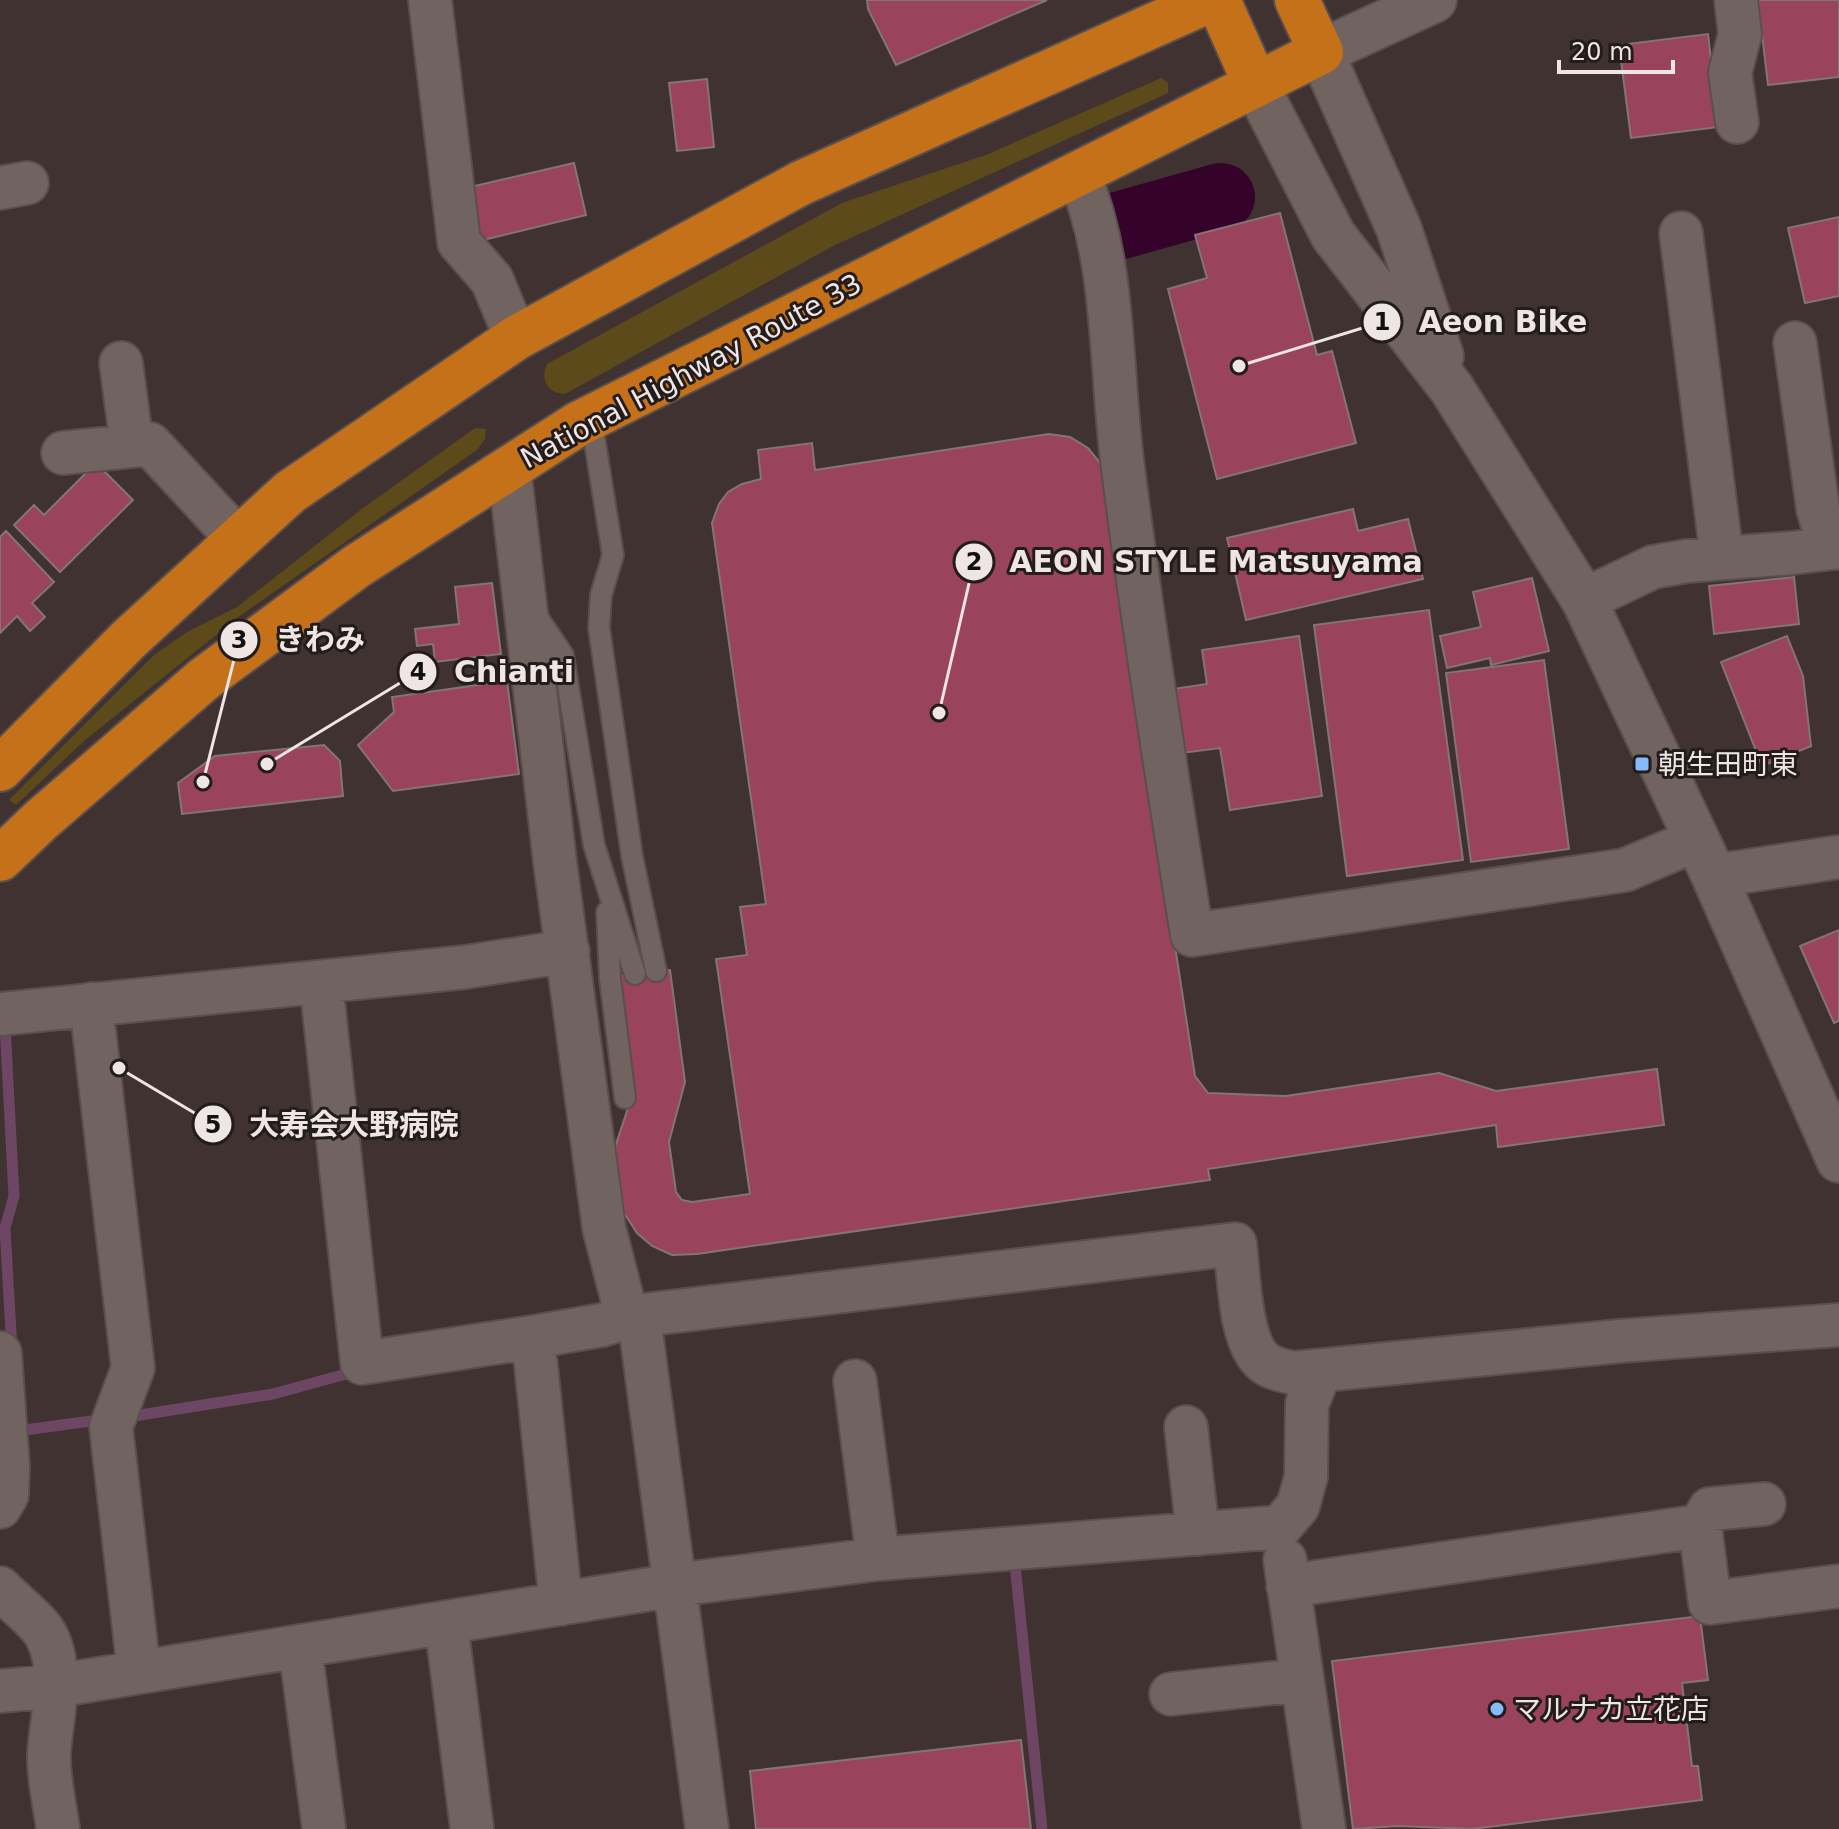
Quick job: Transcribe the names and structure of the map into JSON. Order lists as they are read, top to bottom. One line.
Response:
{"streets":{"highway":["National Highway Route 33"]},"places":{"other":["Aeon Bike","AEON STYLE Matsuyama","Chianti","きわみ","大寿会大野病院","マルナカ立花店"],"transit":["朝生田町東"]},"scale_bar":"20 m"}
